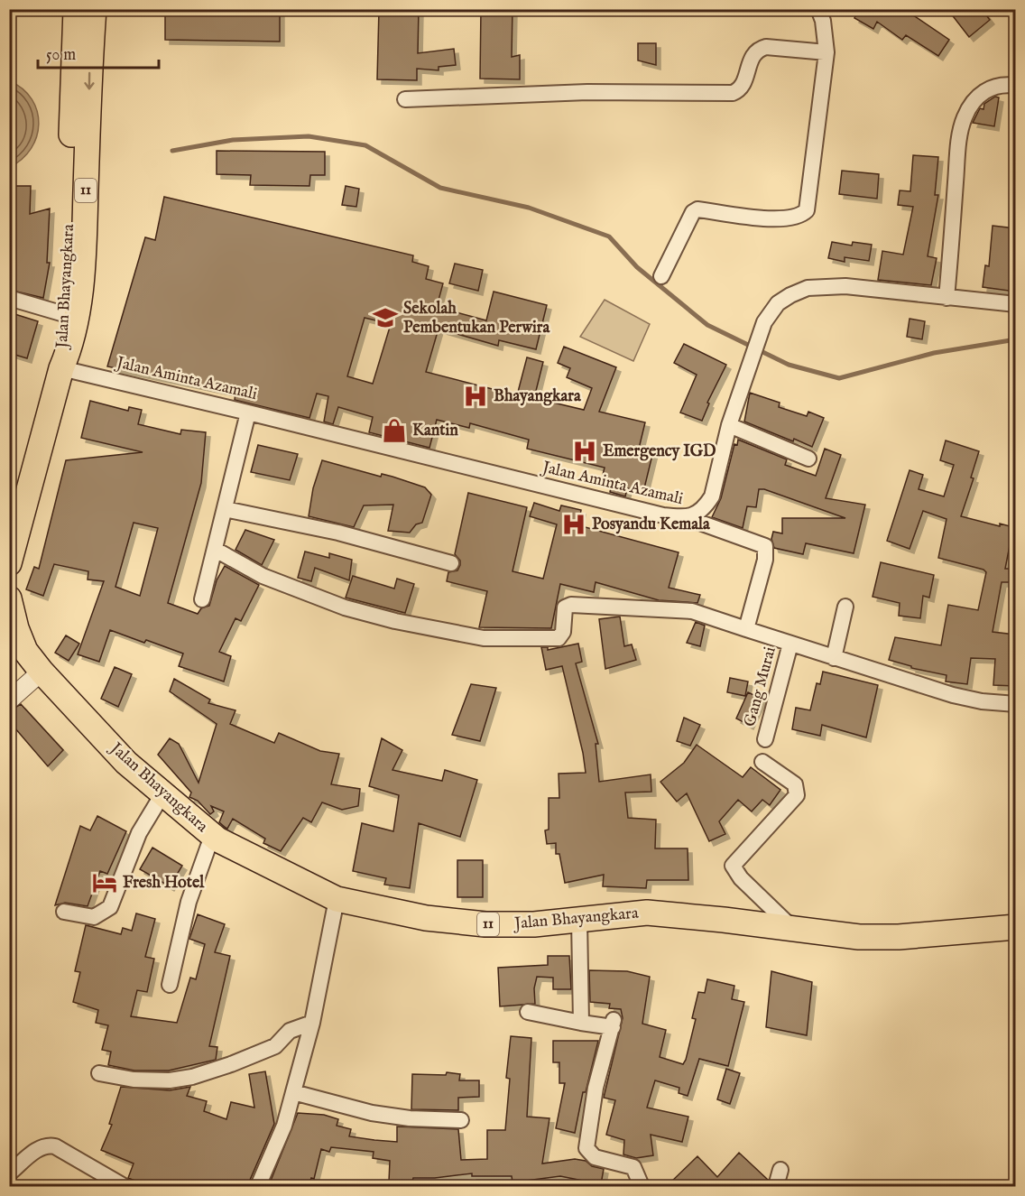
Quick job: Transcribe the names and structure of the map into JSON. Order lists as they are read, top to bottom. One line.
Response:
{"streets":{"highway":["11","Jalan Bhayangkara"],"street":["Jalan Aminta Azamali","Gang Murai"]},"crossings":[["Jalan Bhayangkara","Jalan Aminta Azamali"]],"places":{"school or university":["Sekolah Pembentukan Perwira"],"hospital":["Bhayangkara","Emergency IGD","Posyandu Kemala"],"shop":["Kantin"],"hotel":["Fresh Hotel"]},"scale_bar":"50 m"}
